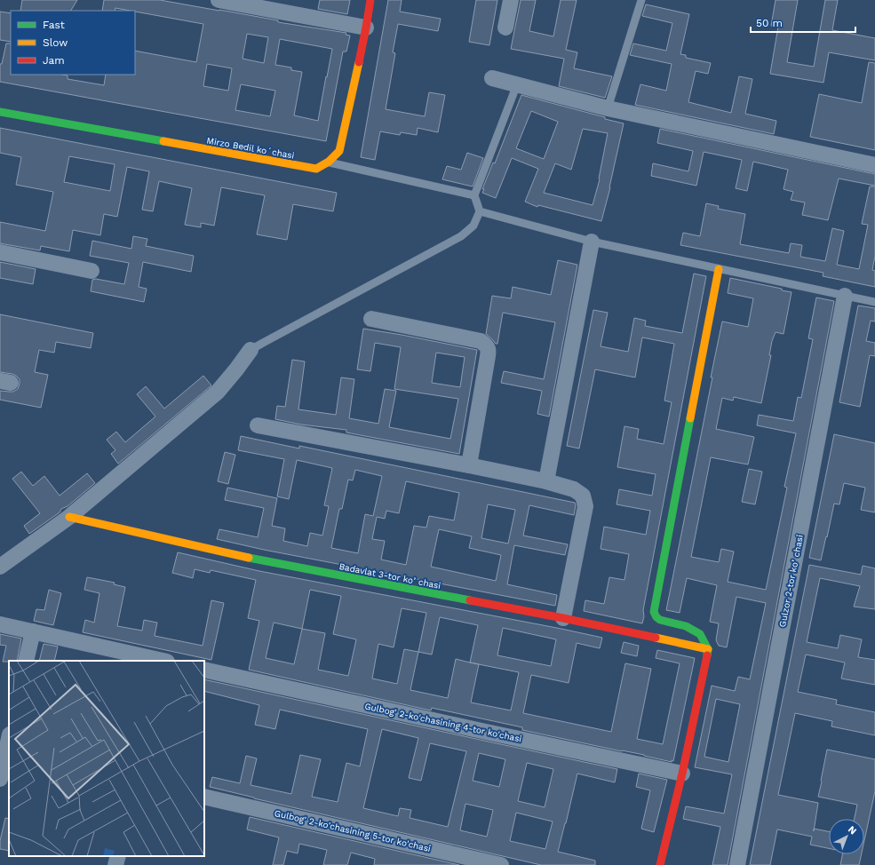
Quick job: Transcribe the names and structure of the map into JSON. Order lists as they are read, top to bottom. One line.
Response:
{"streets":{"street":["Mirzo Bedil koʻchasi","Badavlat 3-tor koʼchasi","Gulzor 2-tor koʼchasi","Gulbog' 2-ko'chasining 4-tor ko'chasi","Gulbog' 2-ko'chasining 5-tor ko'chasi"]},"legend":["Fast","Slow","Jam"],"scale_bar":"50 m","north":"top right"}
